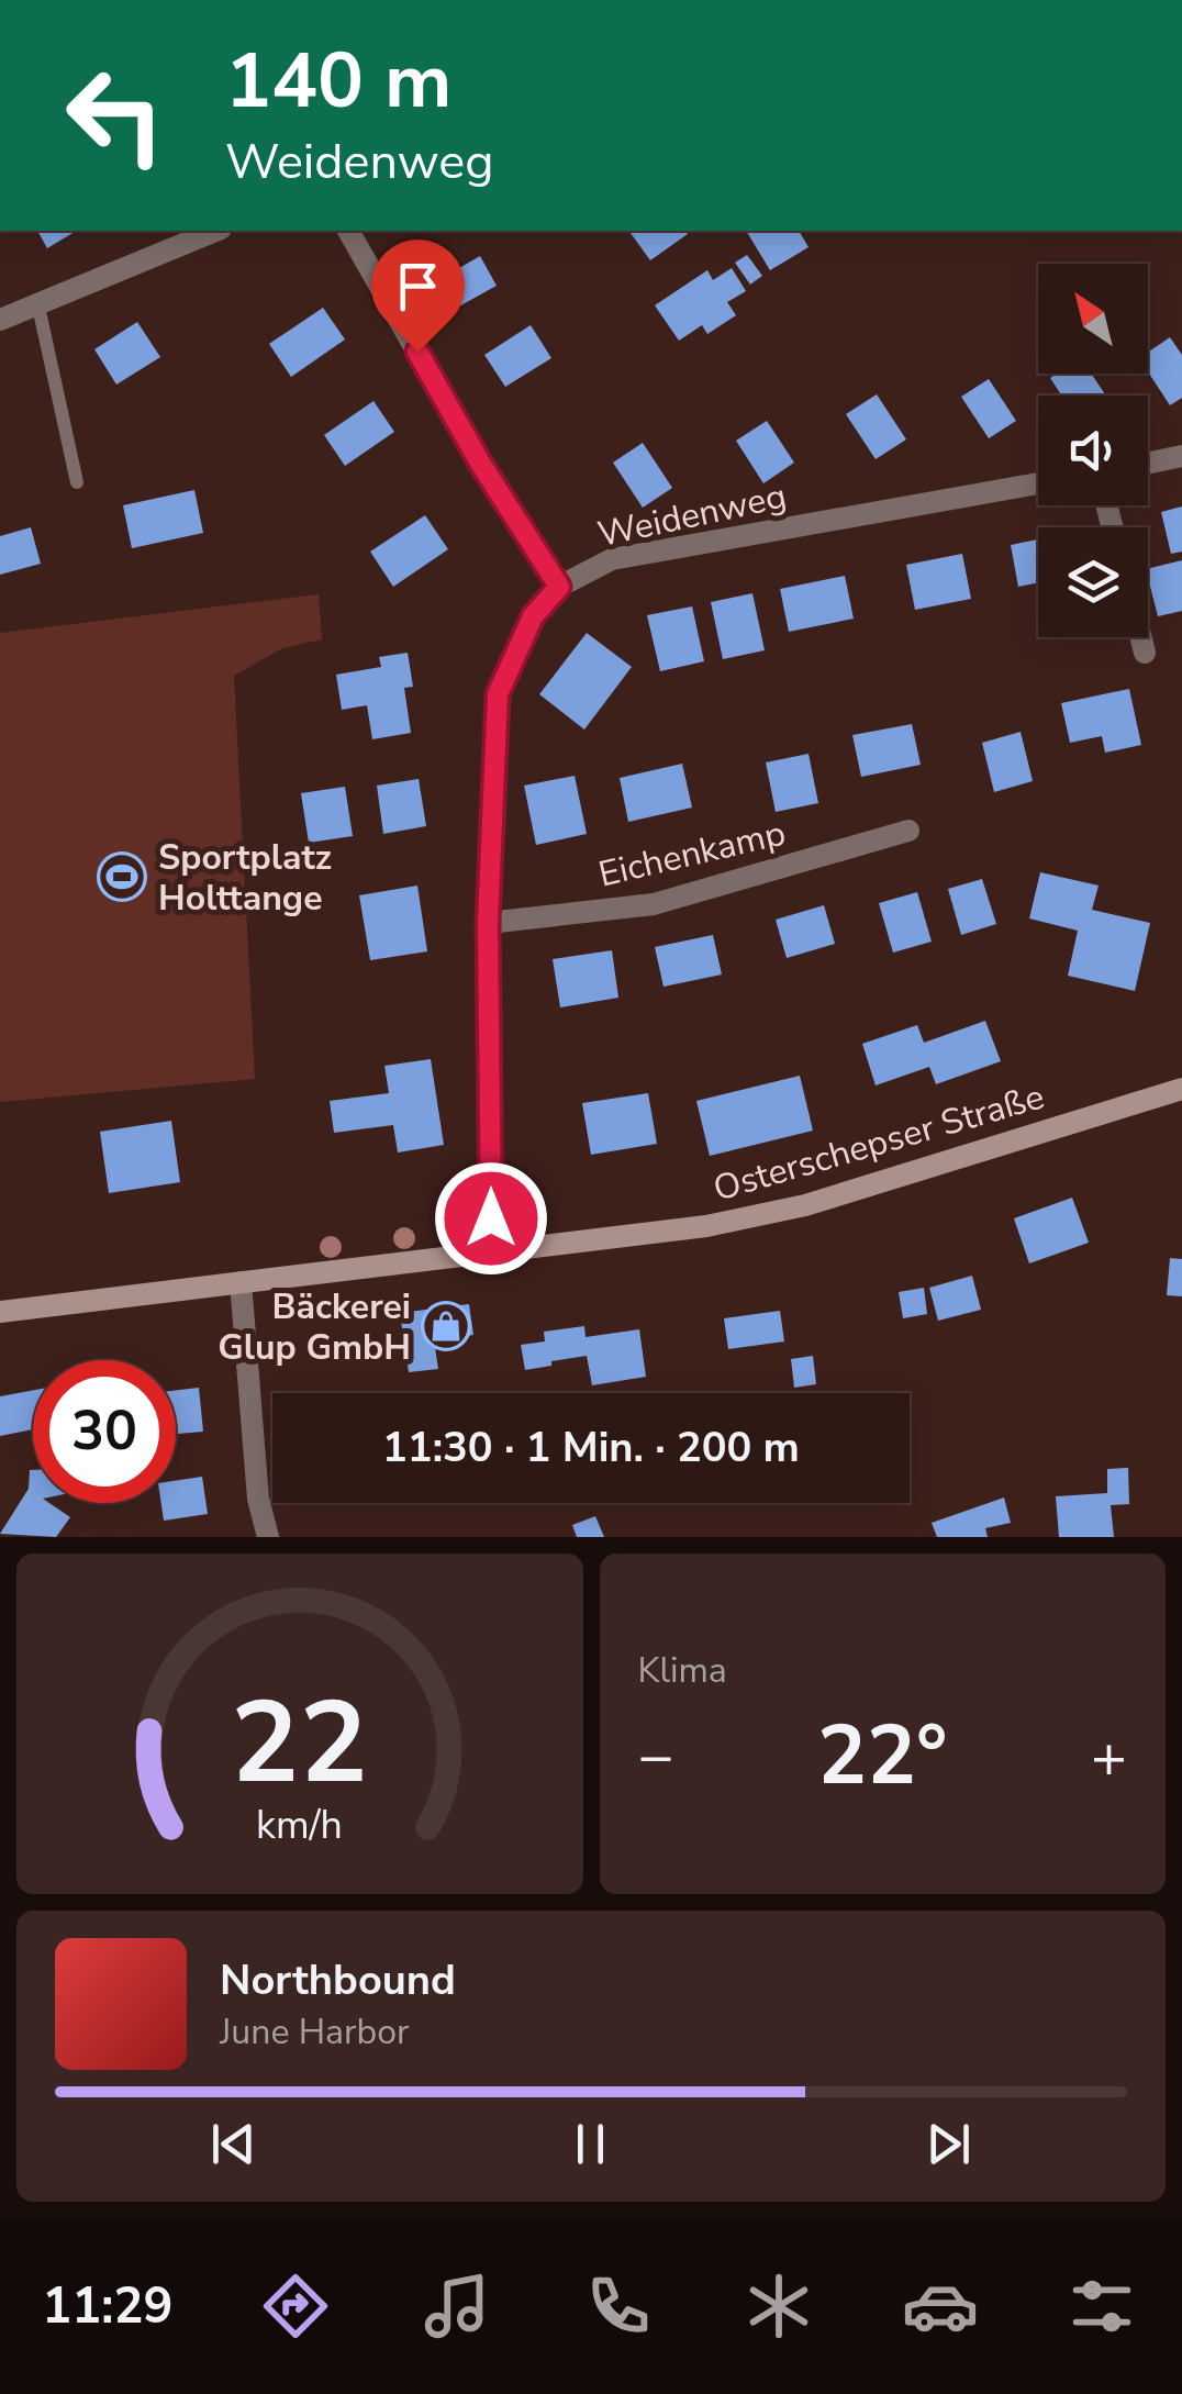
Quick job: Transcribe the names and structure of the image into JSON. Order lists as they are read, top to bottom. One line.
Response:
{"streets":{"main road":["Osterschepser Straße"],"street":["Weidenweg","Eichenkamp"]},"places":{"sports":["Sportplatz Holttange"],"shop":["Bäckerei Glup GmbH"]},"north":"top left","page":{"turn":["140 m","Weidenweg"],"limit":"30","trip":"11:30 · 1 Min. · 200 m","tile":"Klima","heat":["−","22°","+"],"song":["Northbound","June Harbor"],"tabs":"11:29","gauge":["22","km/h"]}}
